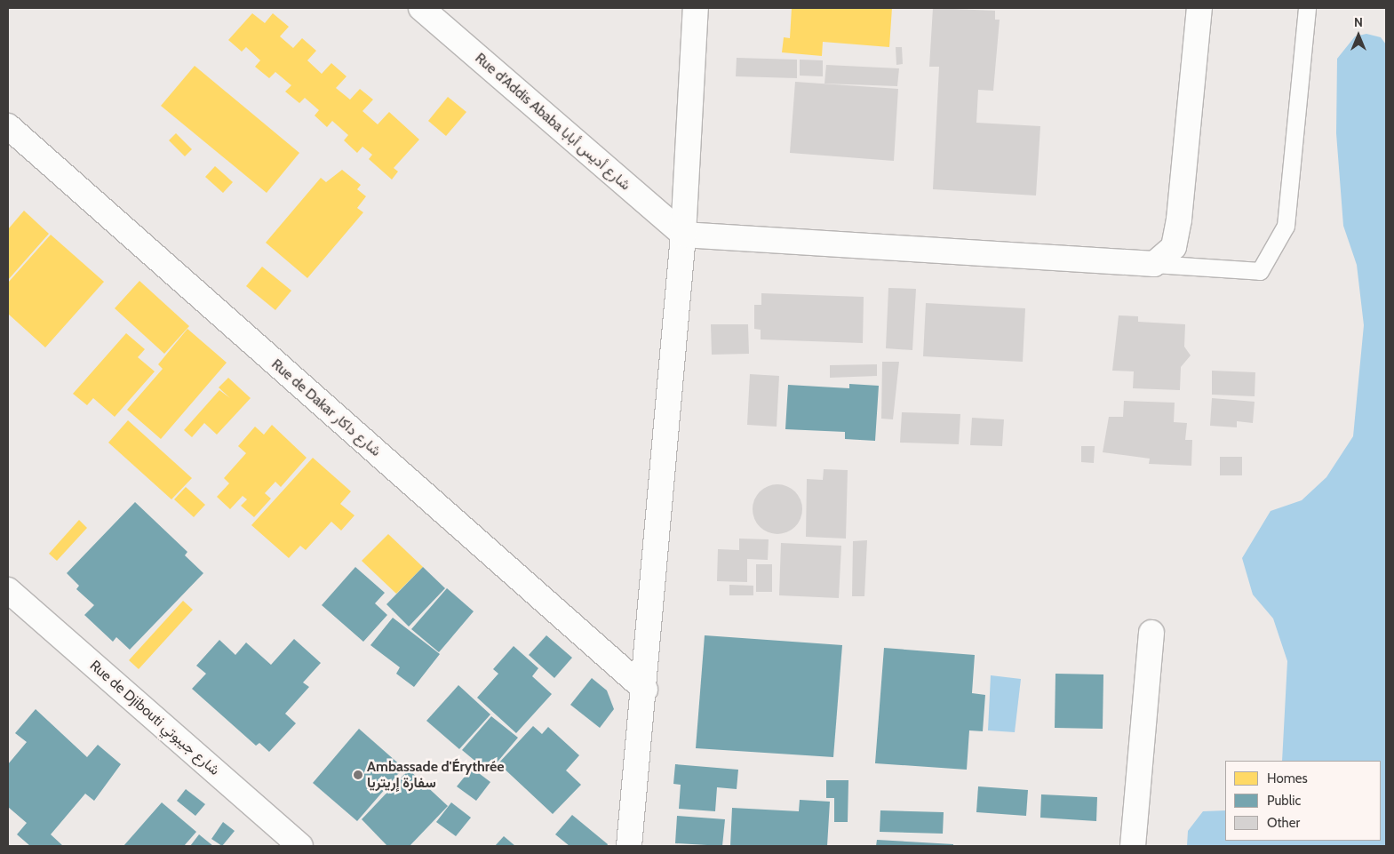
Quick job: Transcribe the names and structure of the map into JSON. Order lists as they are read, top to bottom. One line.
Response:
{"streets":{"street":["Rue d'Addis Ababa شارع أديس أبابا","Rue de Dakar شارع داكار","Rue de Djibouti شارع جيبوتي"]},"places":["Ambassade d'Érythrée سفارة إريتريا"],"legend":["Homes","Public","Other"],"north":"top"}
